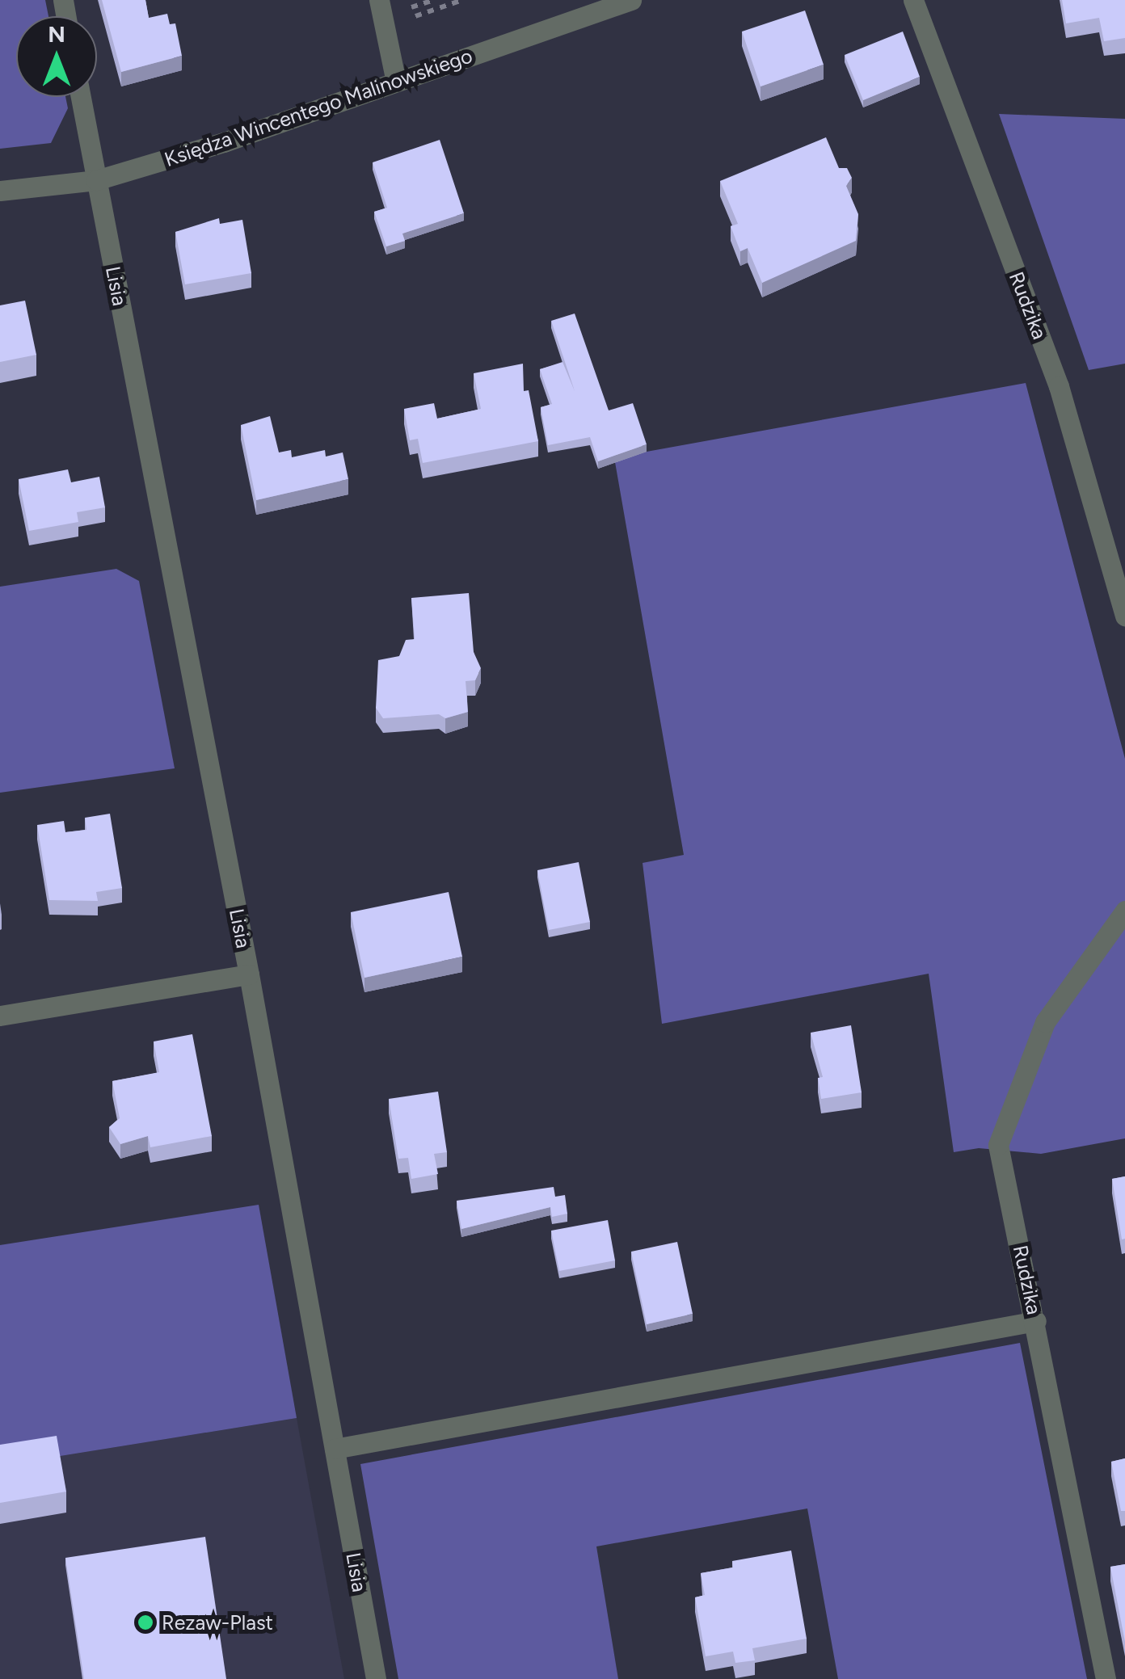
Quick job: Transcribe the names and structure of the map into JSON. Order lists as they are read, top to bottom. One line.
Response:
{"streets":{"street":["Księdza Wincentego Malinowskiego","Lisia","Rudzika"]},"crossings":[["Księdza Wincentego Malinowskiego","Lisia"]],"places":["Rezaw-Plast"],"north":"top"}
